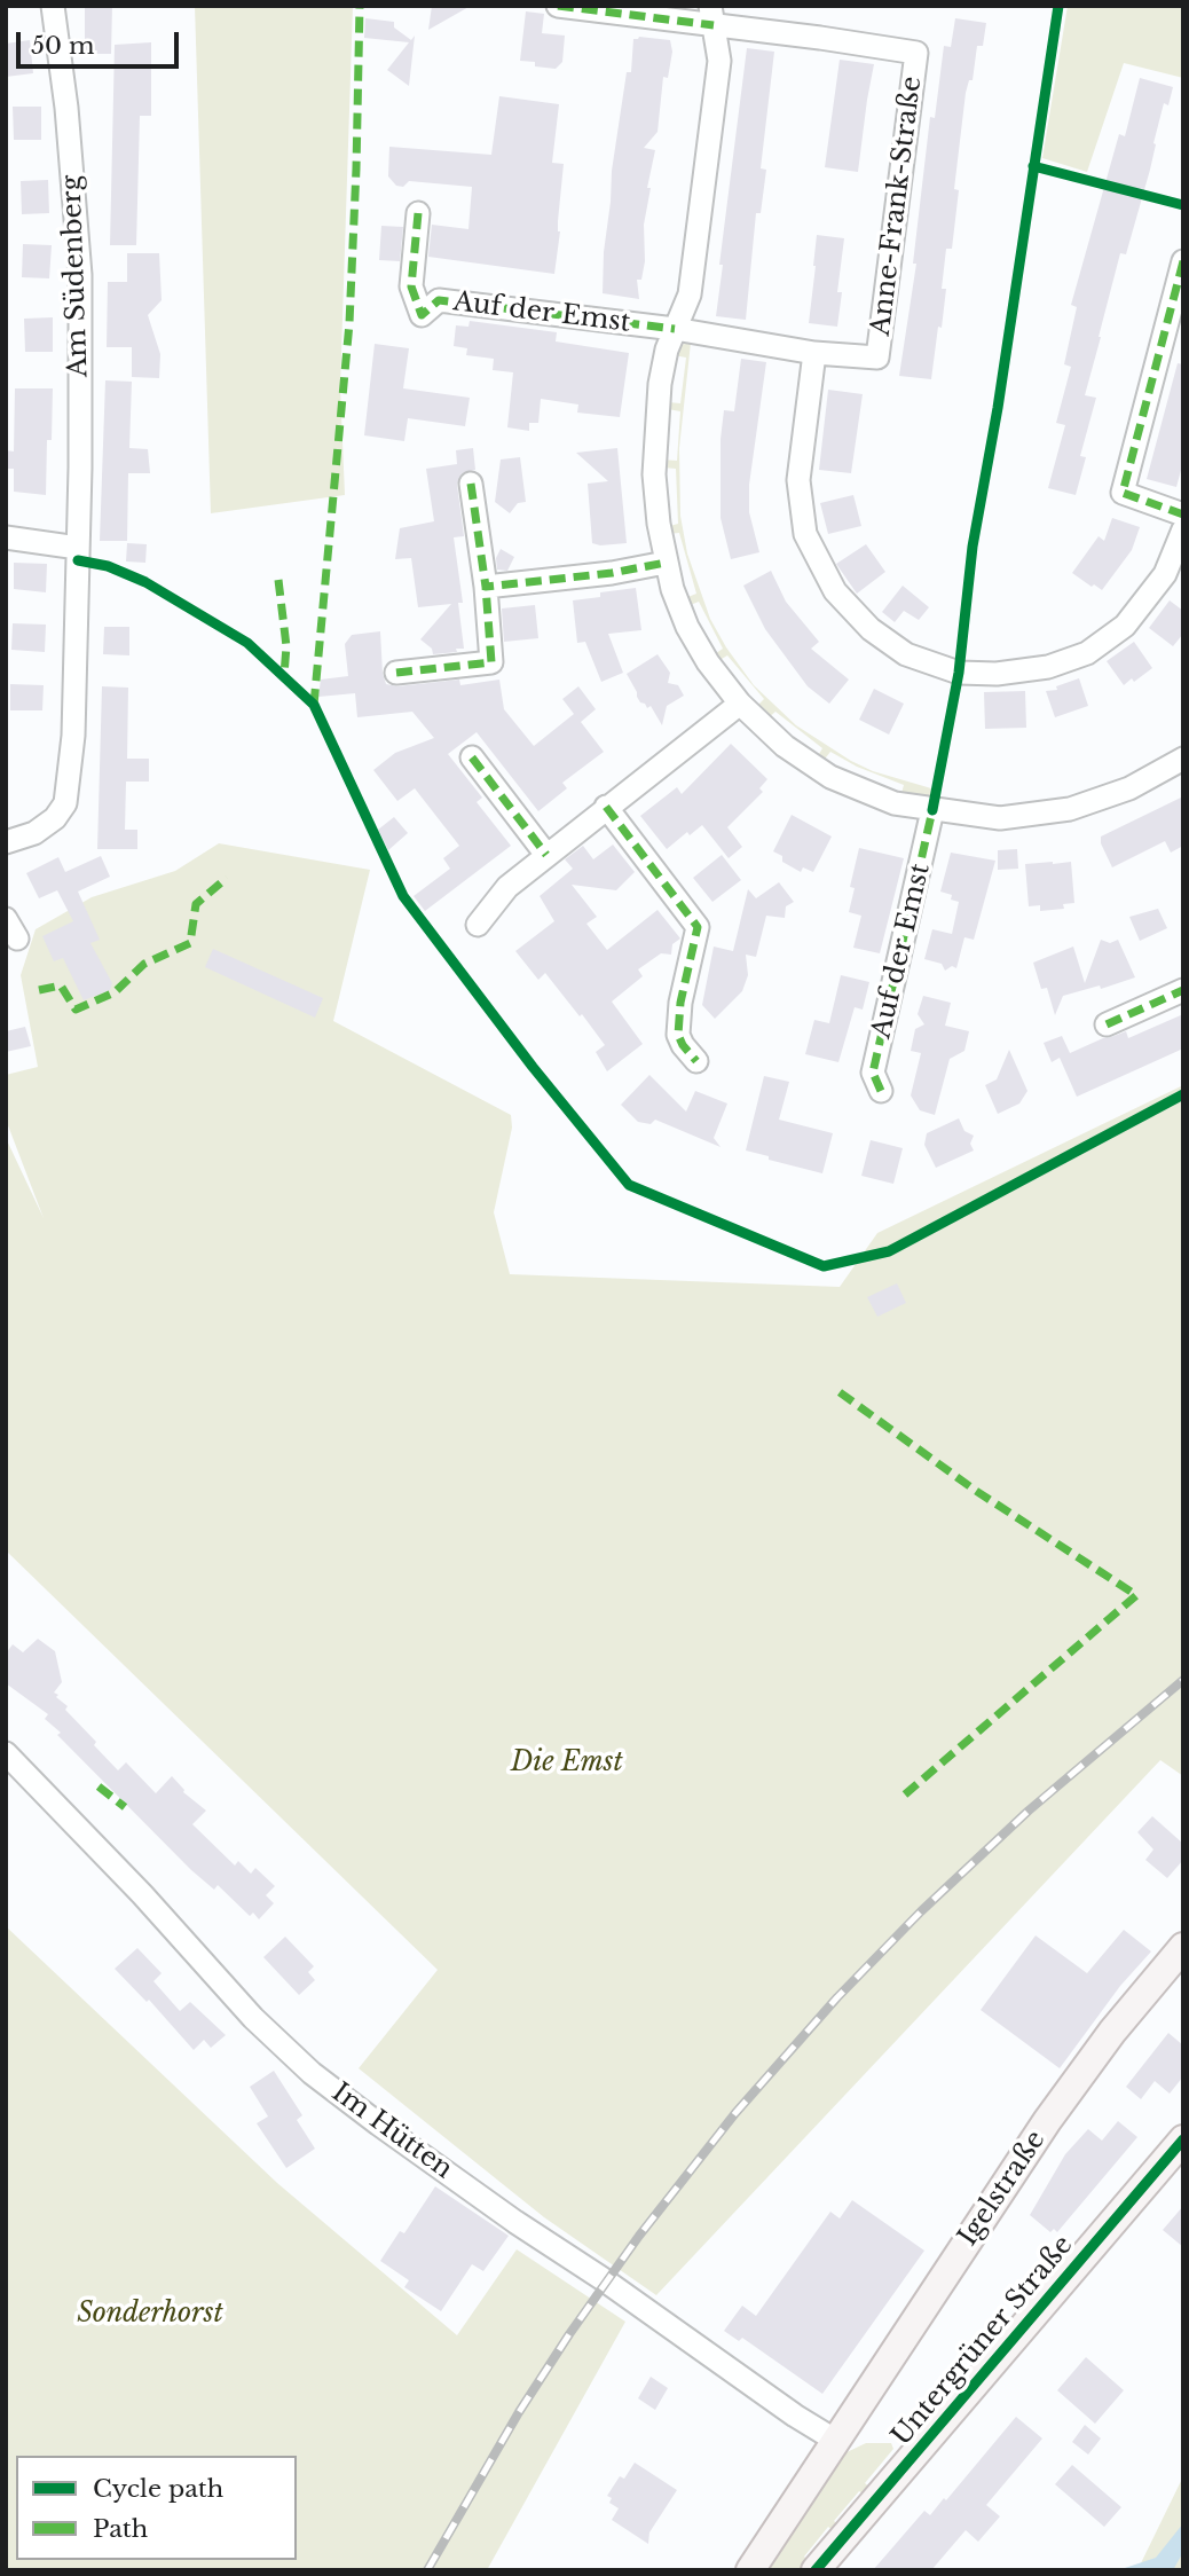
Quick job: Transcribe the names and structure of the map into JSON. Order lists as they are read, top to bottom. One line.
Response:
{"streets":{"main road":["Igelstraße","Untergrüner Straße"],"street":["Anne-Frank-Straße","Am Südenberg","Auf der Emst","Im Hütten"]},"crossings":[["Anne-Frank-Straße","Auf der Emst"],["Im Hütten","Igelstraße"]],"parks":["Die Emst","Sonderhorst"],"legend":["Cycle path","Path"],"scale_bar":"50 m"}
